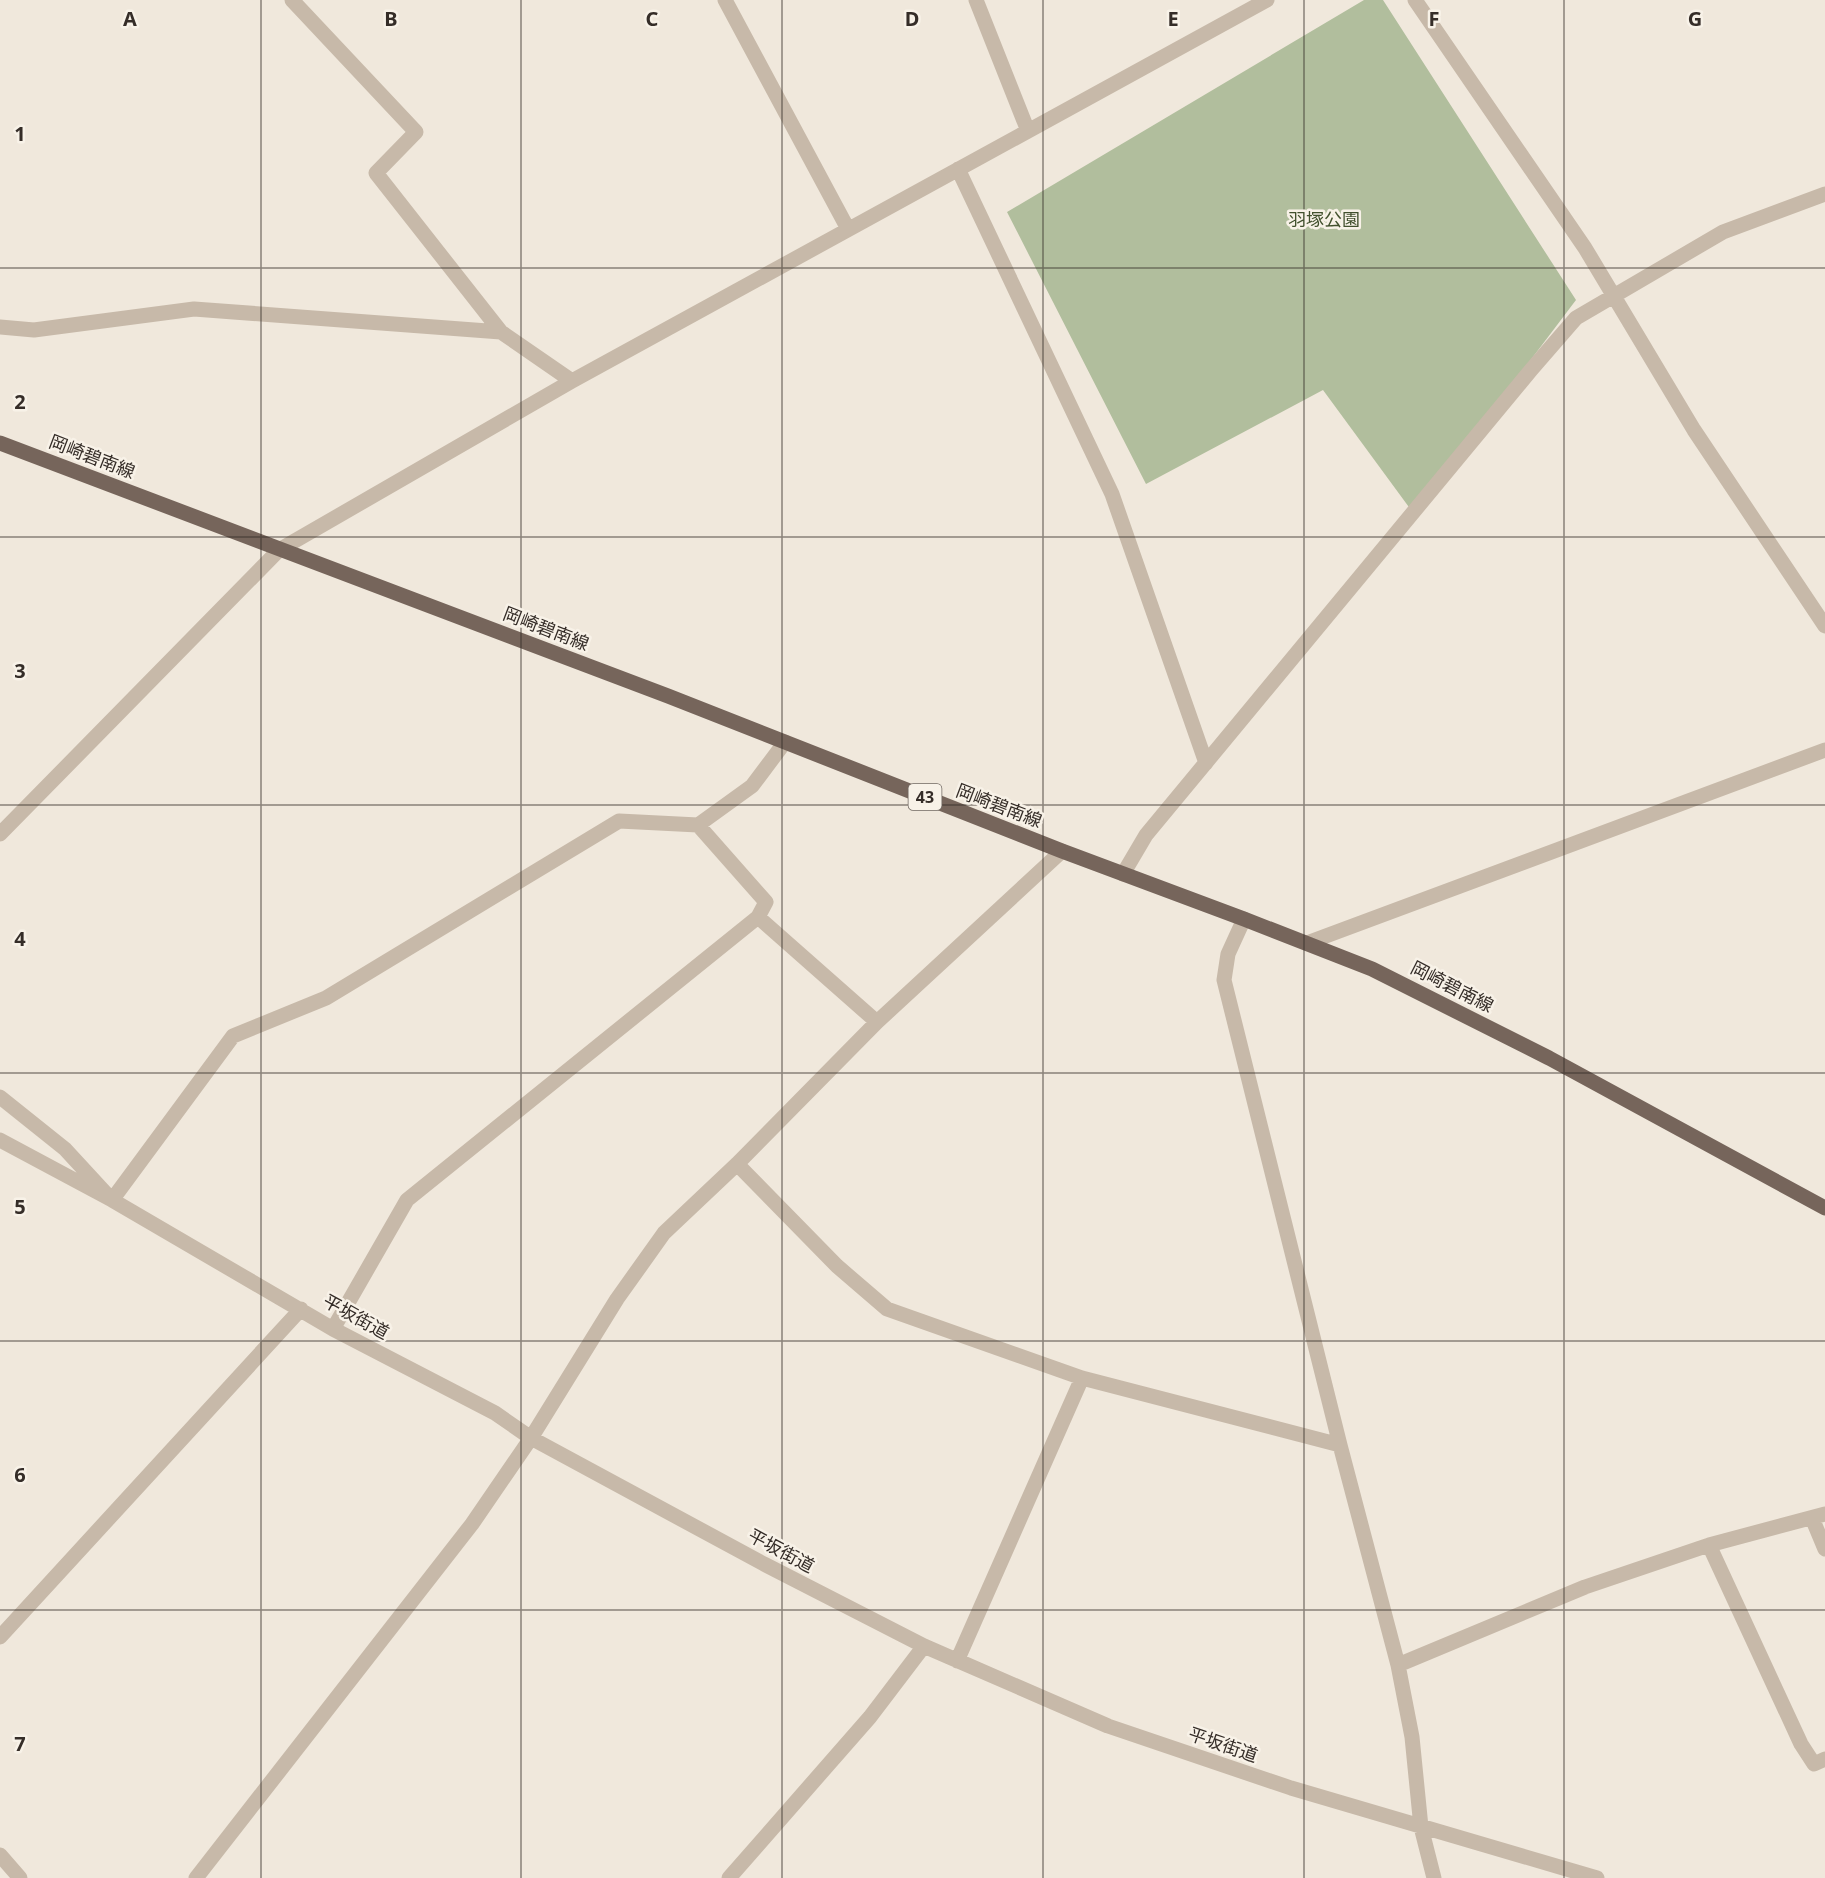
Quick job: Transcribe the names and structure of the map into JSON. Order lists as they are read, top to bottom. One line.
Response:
{"streets":{"main road":["岡崎碧南線","43"],"street":["平坂街道"]},"parks":["羽塚公園"],"grid":{"columns":["A","B","C","D","E","F","G"],"rows":["1","2","3","4","5","6","7"]}}
